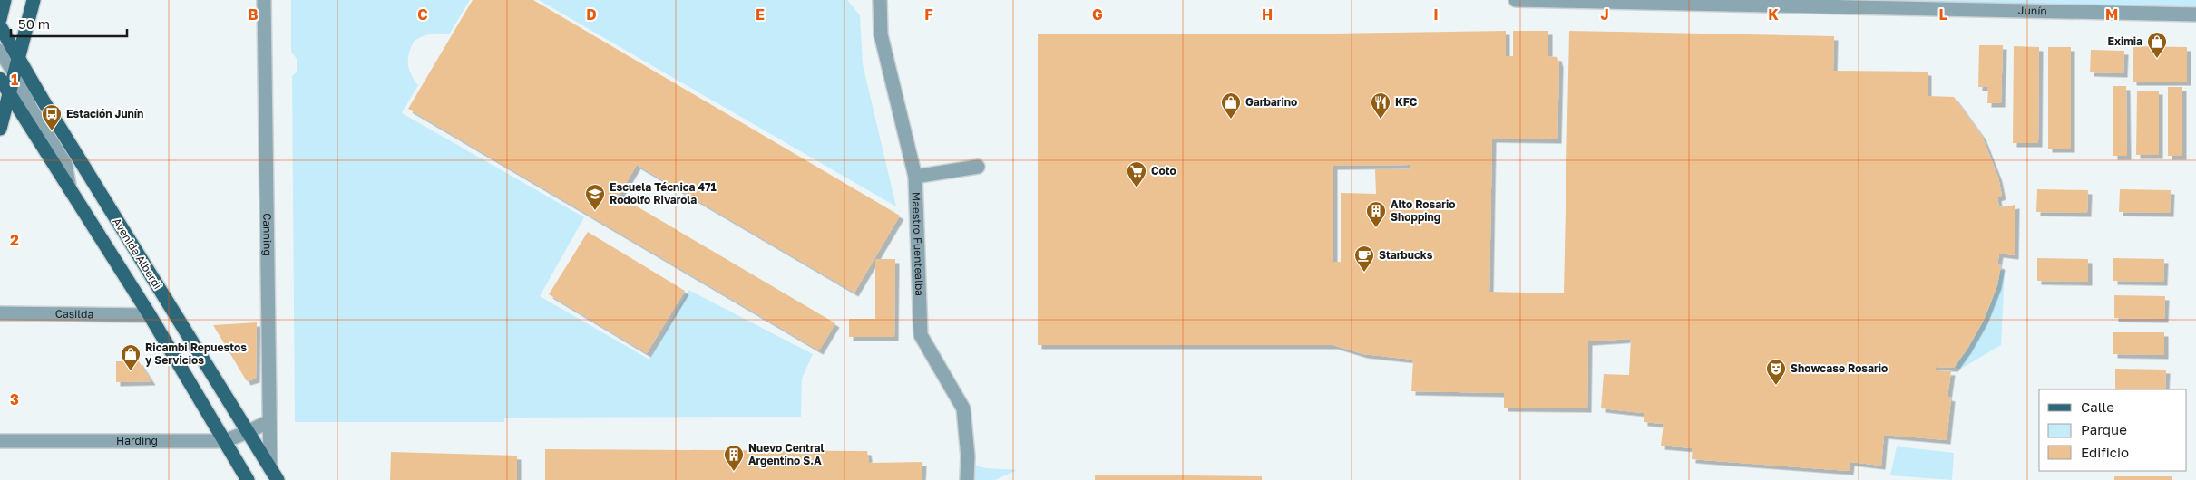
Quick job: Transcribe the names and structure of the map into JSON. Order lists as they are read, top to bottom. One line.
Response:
{"streets":{"main road":["Avenida Alberdi"],"street":["Junín","Canning","Maestro Fuentealba","Casilda","Harding"]},"crossings":[["Canning","Avenida Alberdi"],["Canning","Harding"],["Avenida Alberdi","Casilda"],["Avenida Alberdi","Harding"]],"places":{"shop":["Eximia","Garbarino","Ricambi Repuestos y Servicios"],"restaurant":["KFC"],"bus stop":["Estación Junín"],"supermarket":["Coto"],"school or university":["Escuela Técnica 471 Rodolfo Rivarola"],"building":["Alto Rosario Shopping","Nuevo Central Argentino S.A"],"cafe":["Starbucks"],"theatre":["Showcase Rosario"]},"legend":["Calle","Parque","Edificio"],"scale_bar":"50 m","grid":{"columns":["B","C","D","E","F","G","H","I","J","K","L","M"],"rows":["1","2","3"]}}
